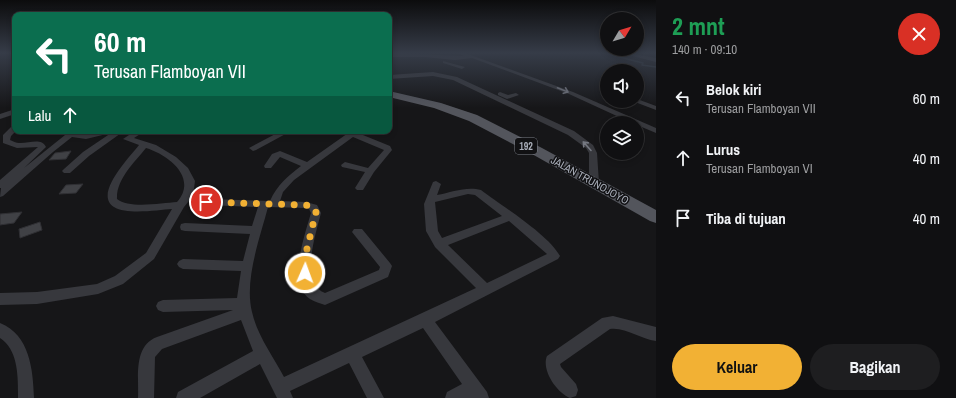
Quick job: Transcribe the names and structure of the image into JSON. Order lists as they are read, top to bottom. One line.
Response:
{"streets":{"main road":["192","JALAN TRUNOJOYO"]},"north":"top right","page":{"heading":["2 mnt","140 m · 09:10"],"turn":["60 m","Terusan Flamboyan VII"],"list":[{"name":"Belok kiri","note":"Terusan Flamboyan VII","value":"60 m"},{"name":"Lurus","note":"Terusan Flamboyan VI","value":"40 m"},{"name":"Tiba di tujuan","value":"40 m"}],"then":"Lalu","buttons":["Keluar","Bagikan"]}}
